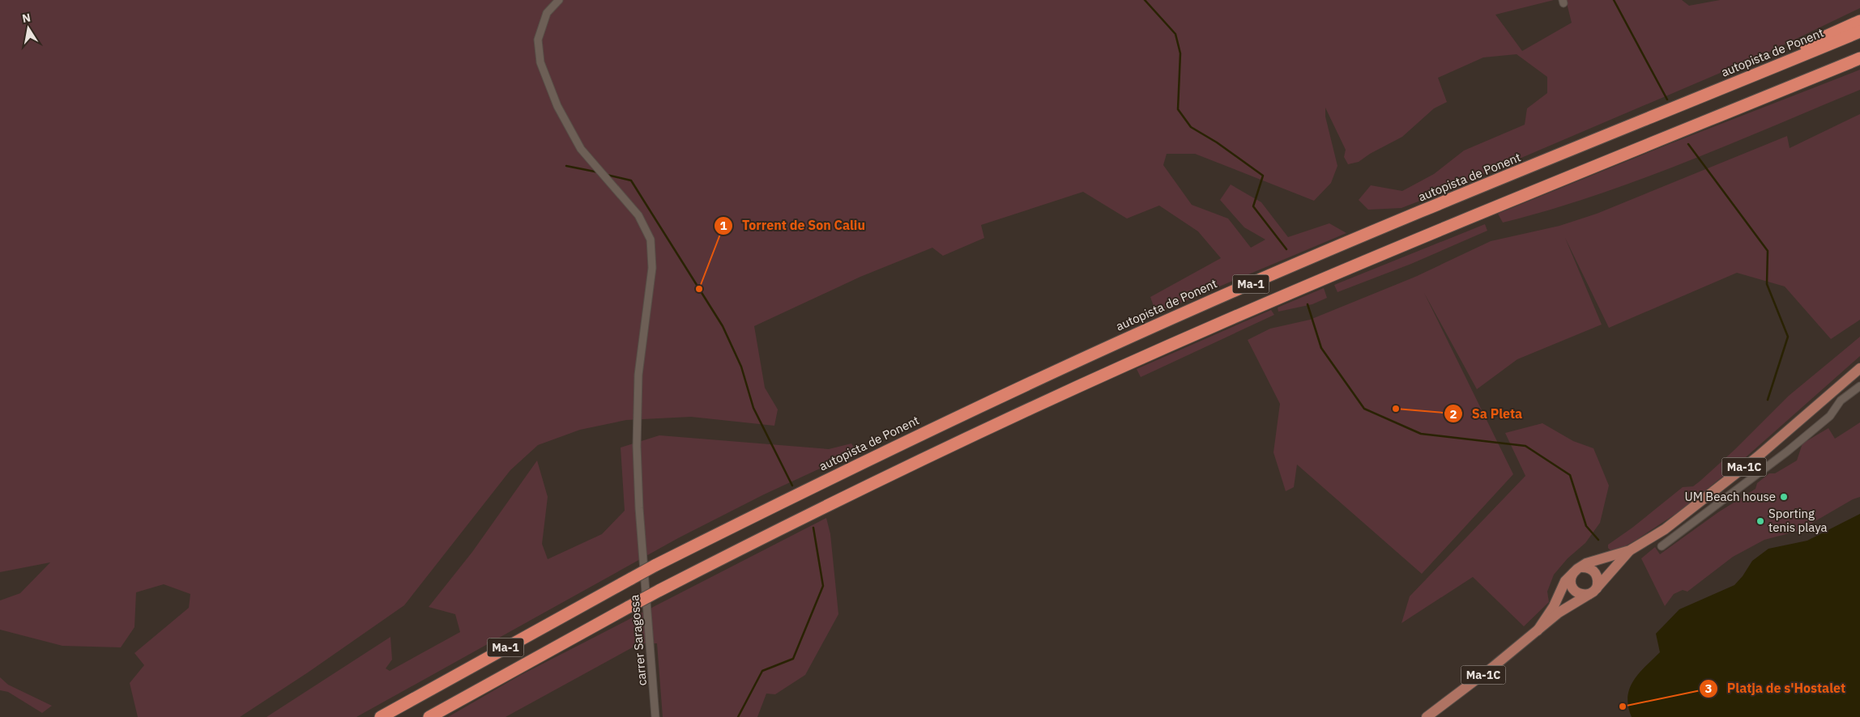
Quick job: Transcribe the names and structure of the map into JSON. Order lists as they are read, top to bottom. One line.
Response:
{"streets":{"highway":["autopista de Ponent","Ma-1"],"main road":["Ma-1C"],"street":["carrer Saragossa"]},"crossings":[["autopista de Ponent","Ma-1"],["autopista de Ponent","carrer Saragossa"],["Ma-1","carrer Saragossa"]],"places":["Torrent de Son Caliu","Sa Pleta","UM Beach house","Sporting tenis playa","Platja de s'Hostalet"],"north":"top"}
